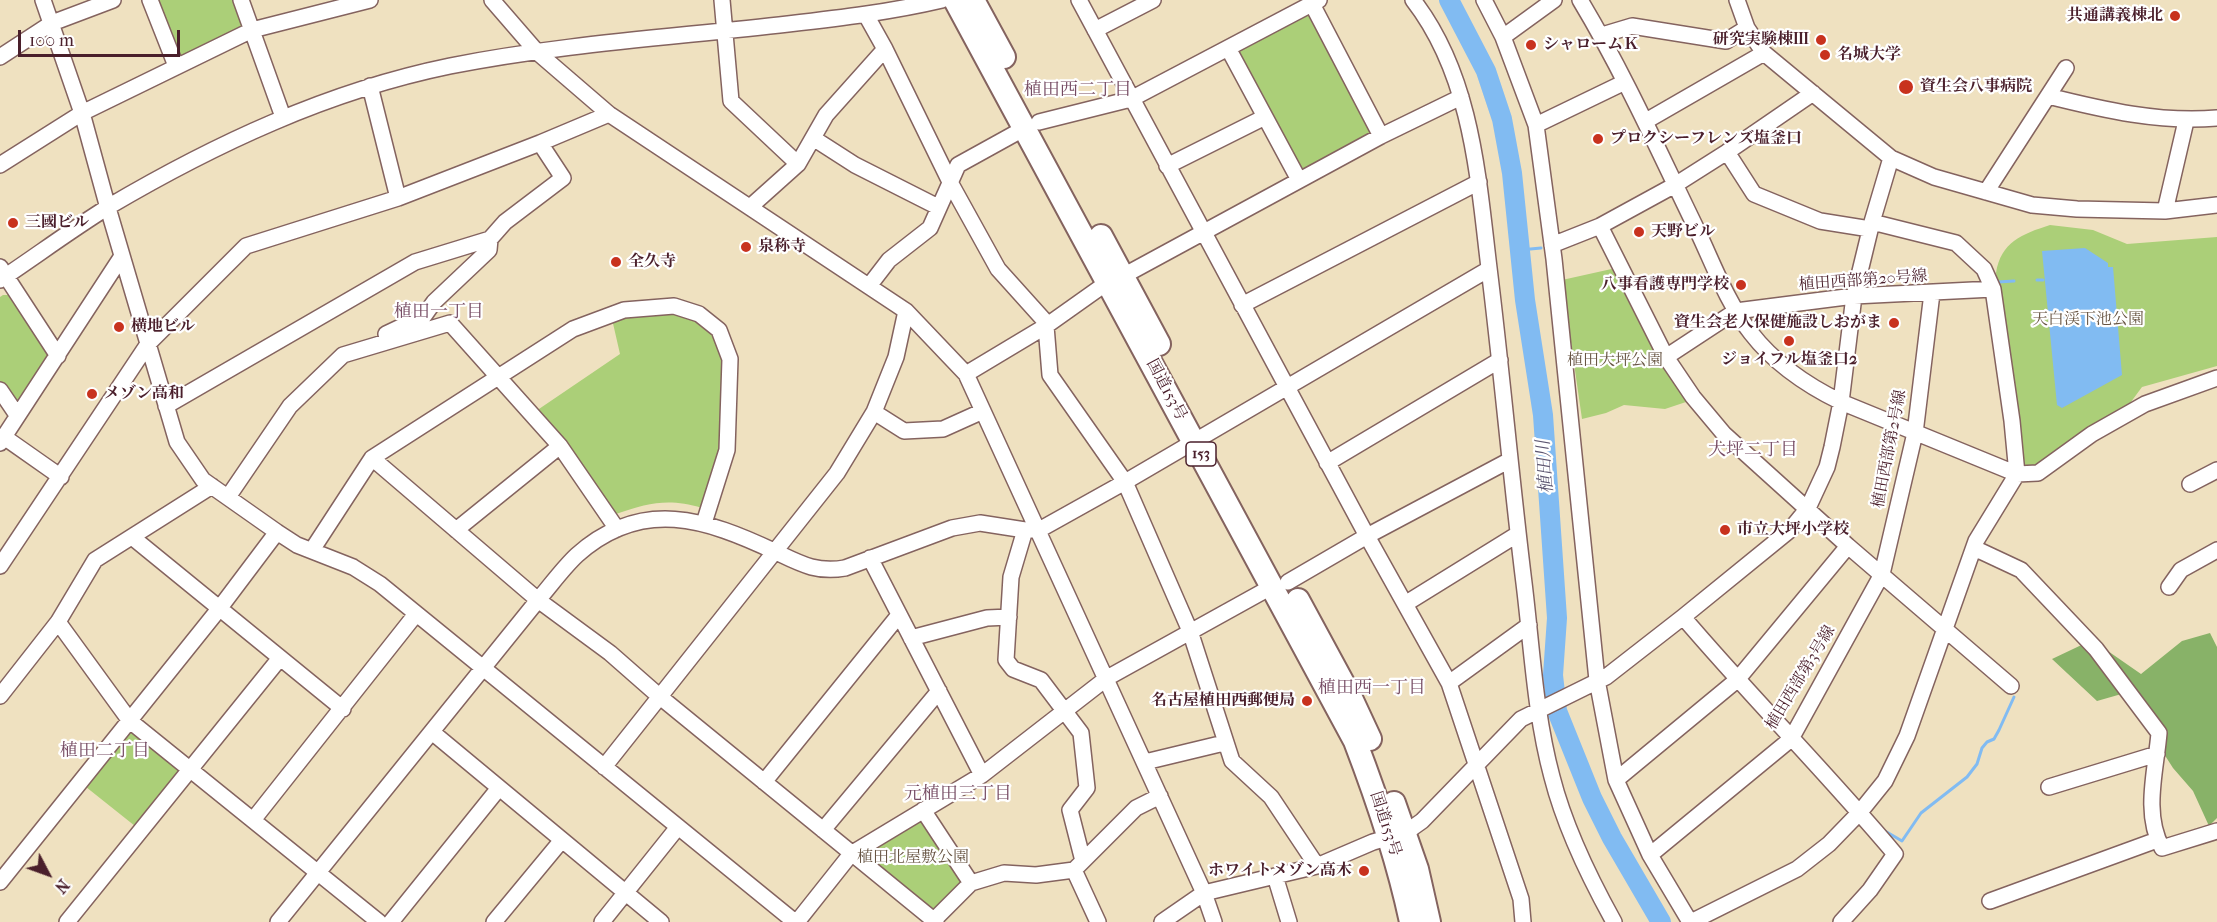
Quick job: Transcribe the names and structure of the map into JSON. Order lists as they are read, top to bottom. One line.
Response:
{"streets":{"highway":["国道153号","153"],"street":["植田西部第20号線","植田西部第2号線","植田西部第3号線"]},"crossings":[["植田西部第20号線","植田西部第2号線"],["植田西部第2号線","植田西部第3号線"]],"districts":["植田西二丁目","植田一丁目","大坪二丁目","植田西一丁目","植田二丁目","元植田三丁目"],"water":["植田川"],"parks":["天白渓下池公園","植田大坪公園","植田北屋敷公園"],"places":["共通講義棟北","研究実験棟Ⅲ","シャロームＫ","名城大学","資生会八事病院","プロクシーフレンズ塩釜口","三國ビル","天野ビル","泉称寺","全久寺","八事看護専門学校","資生会老人保健施設しおがま","横地ビル","ジョイフル塩釜口2","メゾン高和","市立大坪小学校","名古屋植田西郵便局","ホワイトメゾン高木"],"scale_bar":"100 m","north":"bottom right"}
